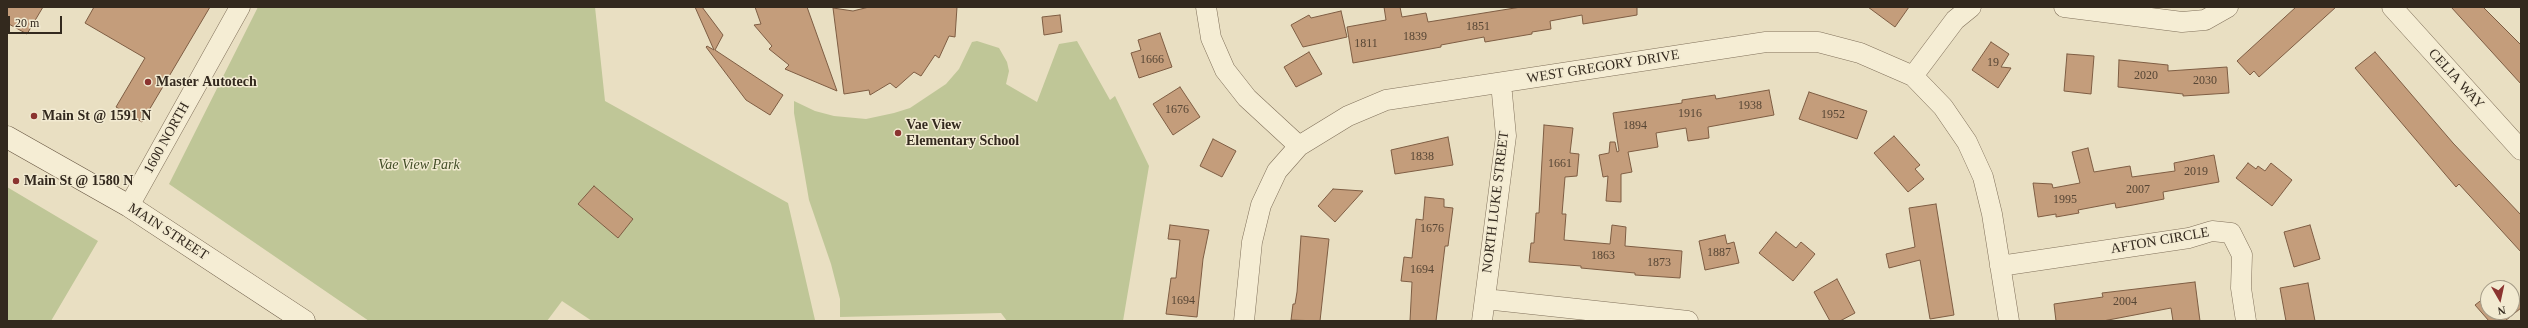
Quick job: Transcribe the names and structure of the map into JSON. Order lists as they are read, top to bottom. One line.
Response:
{"streets":{"main road":["MAIN STREET"],"street":["WEST GREGORY DRIVE","CELIA WAY","1600 NORTH","NORTH LUKE STREET","AFTON CIRCLE"]},"crossings":[["WEST GREGORY DRIVE","NORTH LUKE STREET"],["1600 NORTH","MAIN STREET"]],"parks":["Vae View Park"],"places":["Master Autotech","Main St @ 1591 N","Vae View Elementary School","Main St @ 1580 N"],"house_numbers":["1851","1839","1811","1666","19","2020","2030","1938","1676","1916","1952","1894","1838","1661","2019","2007","1995","1676","1887","1863","1873","1694","1694","2004"],"scale_bar":"20 m","north":"bottom"}
